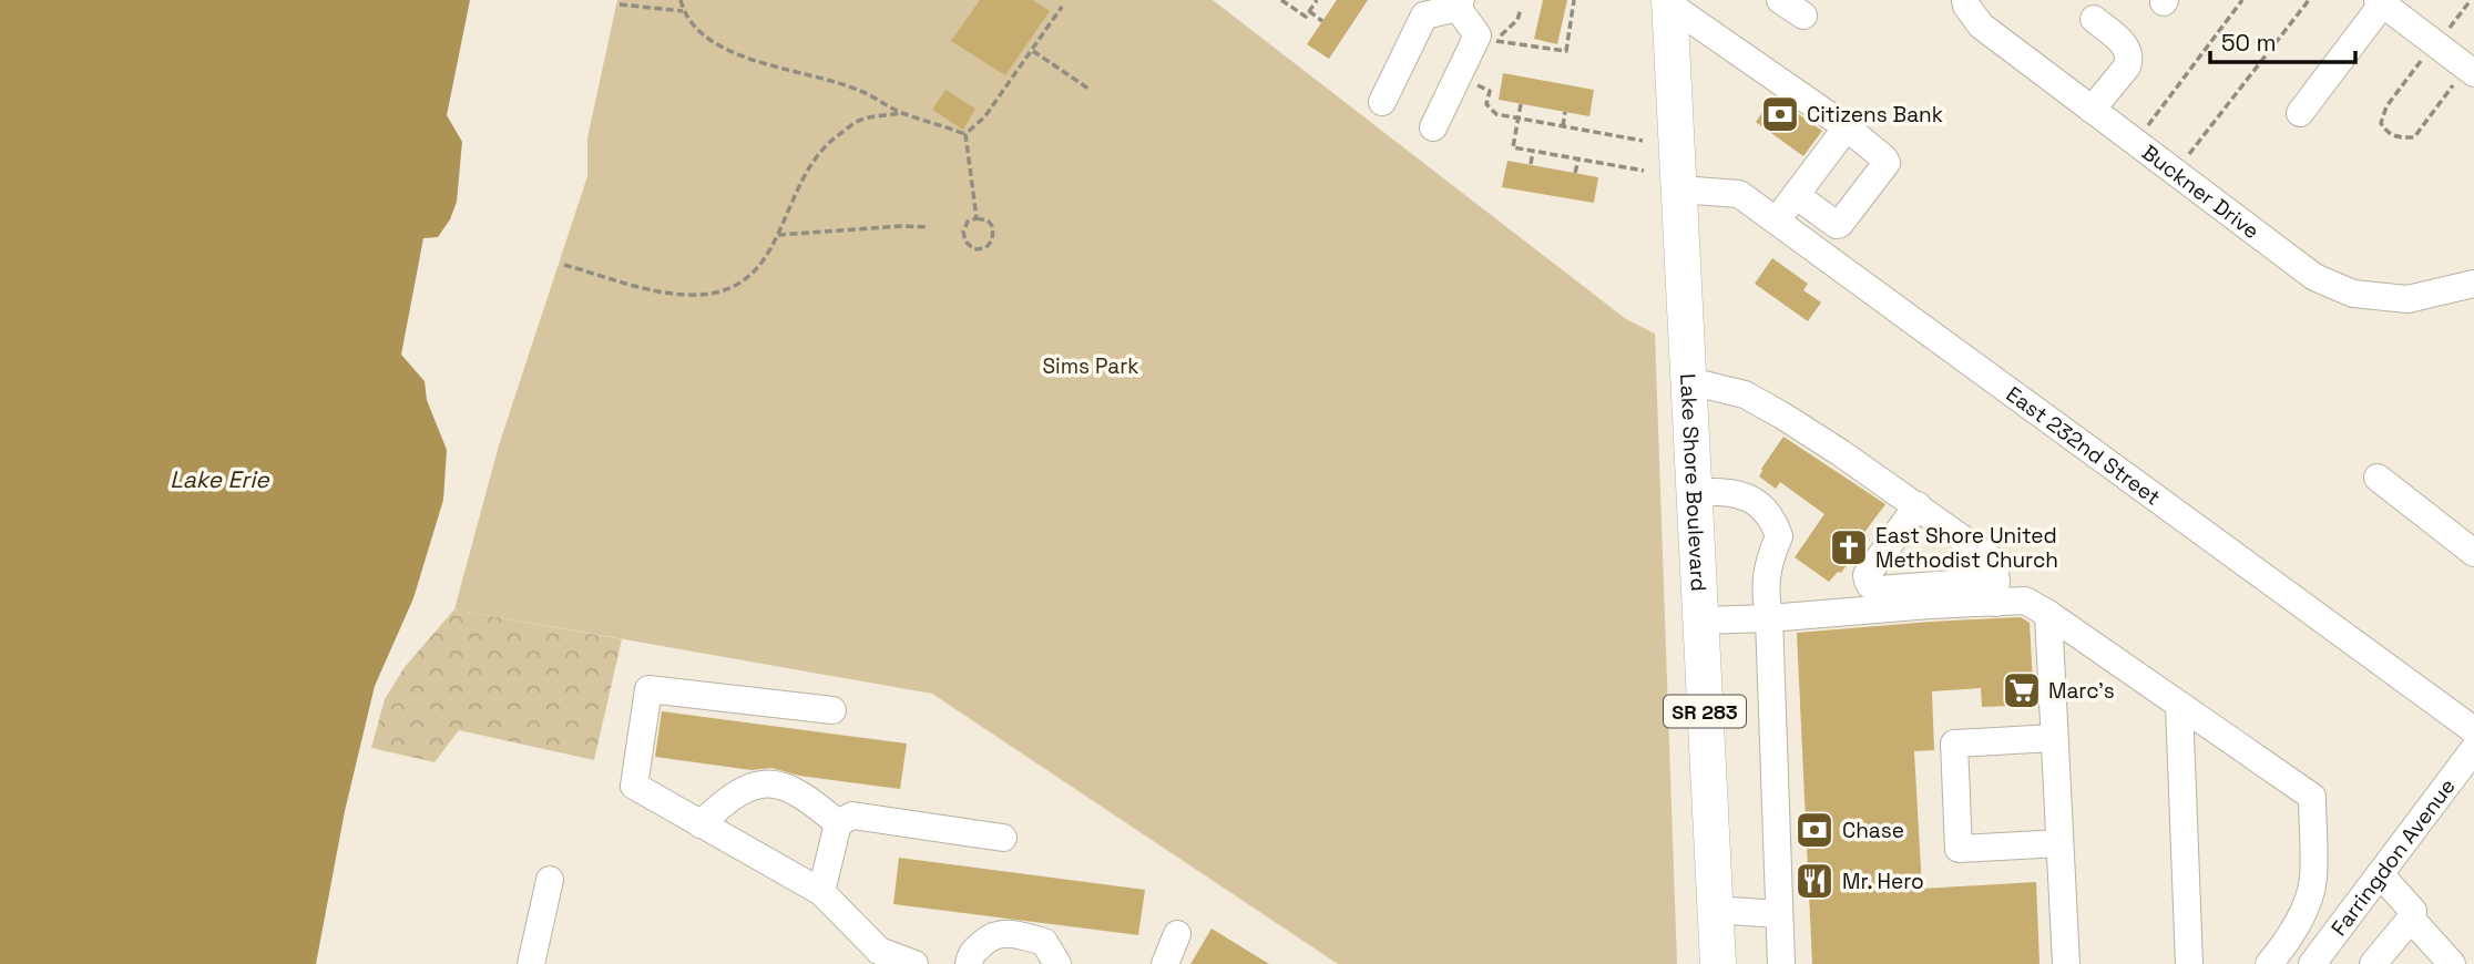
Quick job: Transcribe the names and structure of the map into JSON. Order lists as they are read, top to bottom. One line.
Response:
{"streets":{"main road":["Lake Shore Boulevard","SR 283"],"street":["Buckner Drive","East 232nd Street","Farringdon Avenue"]},"crossings":[["East 232nd Street","Lake Shore Boulevard"]],"water":["Lake Erie"],"parks":["Sims Park"],"places":{"bank":["Citizens Bank","Chase"],"church":["East Shore United Methodist Church"],"supermarket":["Marc's"],"restaurant":["Mr. Hero"]},"scale_bar":"50 m"}
